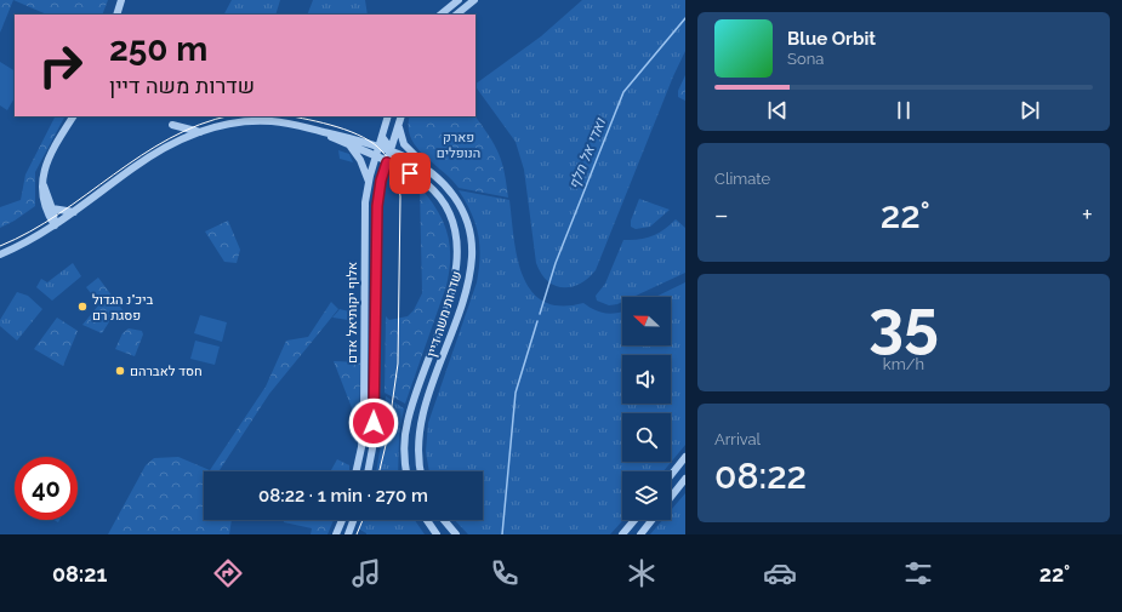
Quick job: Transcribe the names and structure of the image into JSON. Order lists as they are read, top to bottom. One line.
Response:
{"streets":{"street":["אלוף יקותיאל אדם","שדרות משה דיין"]},"crossings":[["אלוף יקותיאל אדם","שדרות משה דיין"]],"water":["ואדי אל חלף"],"parks":["פארק הנופלים"],"places":["ביכ\"נ הגדול פסגת רם","חסד לאברהם"],"north":"left","page":{"turn":["250 m","שדרות משה דיין"],"song":["Blue Orbit","Sona"],"tile":["Climate",["35","km/h"],["Arrival","08:22"]],"heat":["−","22°","+"],"limit":"40","trip":"08:22 · 1 min · 270 m","tabs":["08:21","22°"]}}
